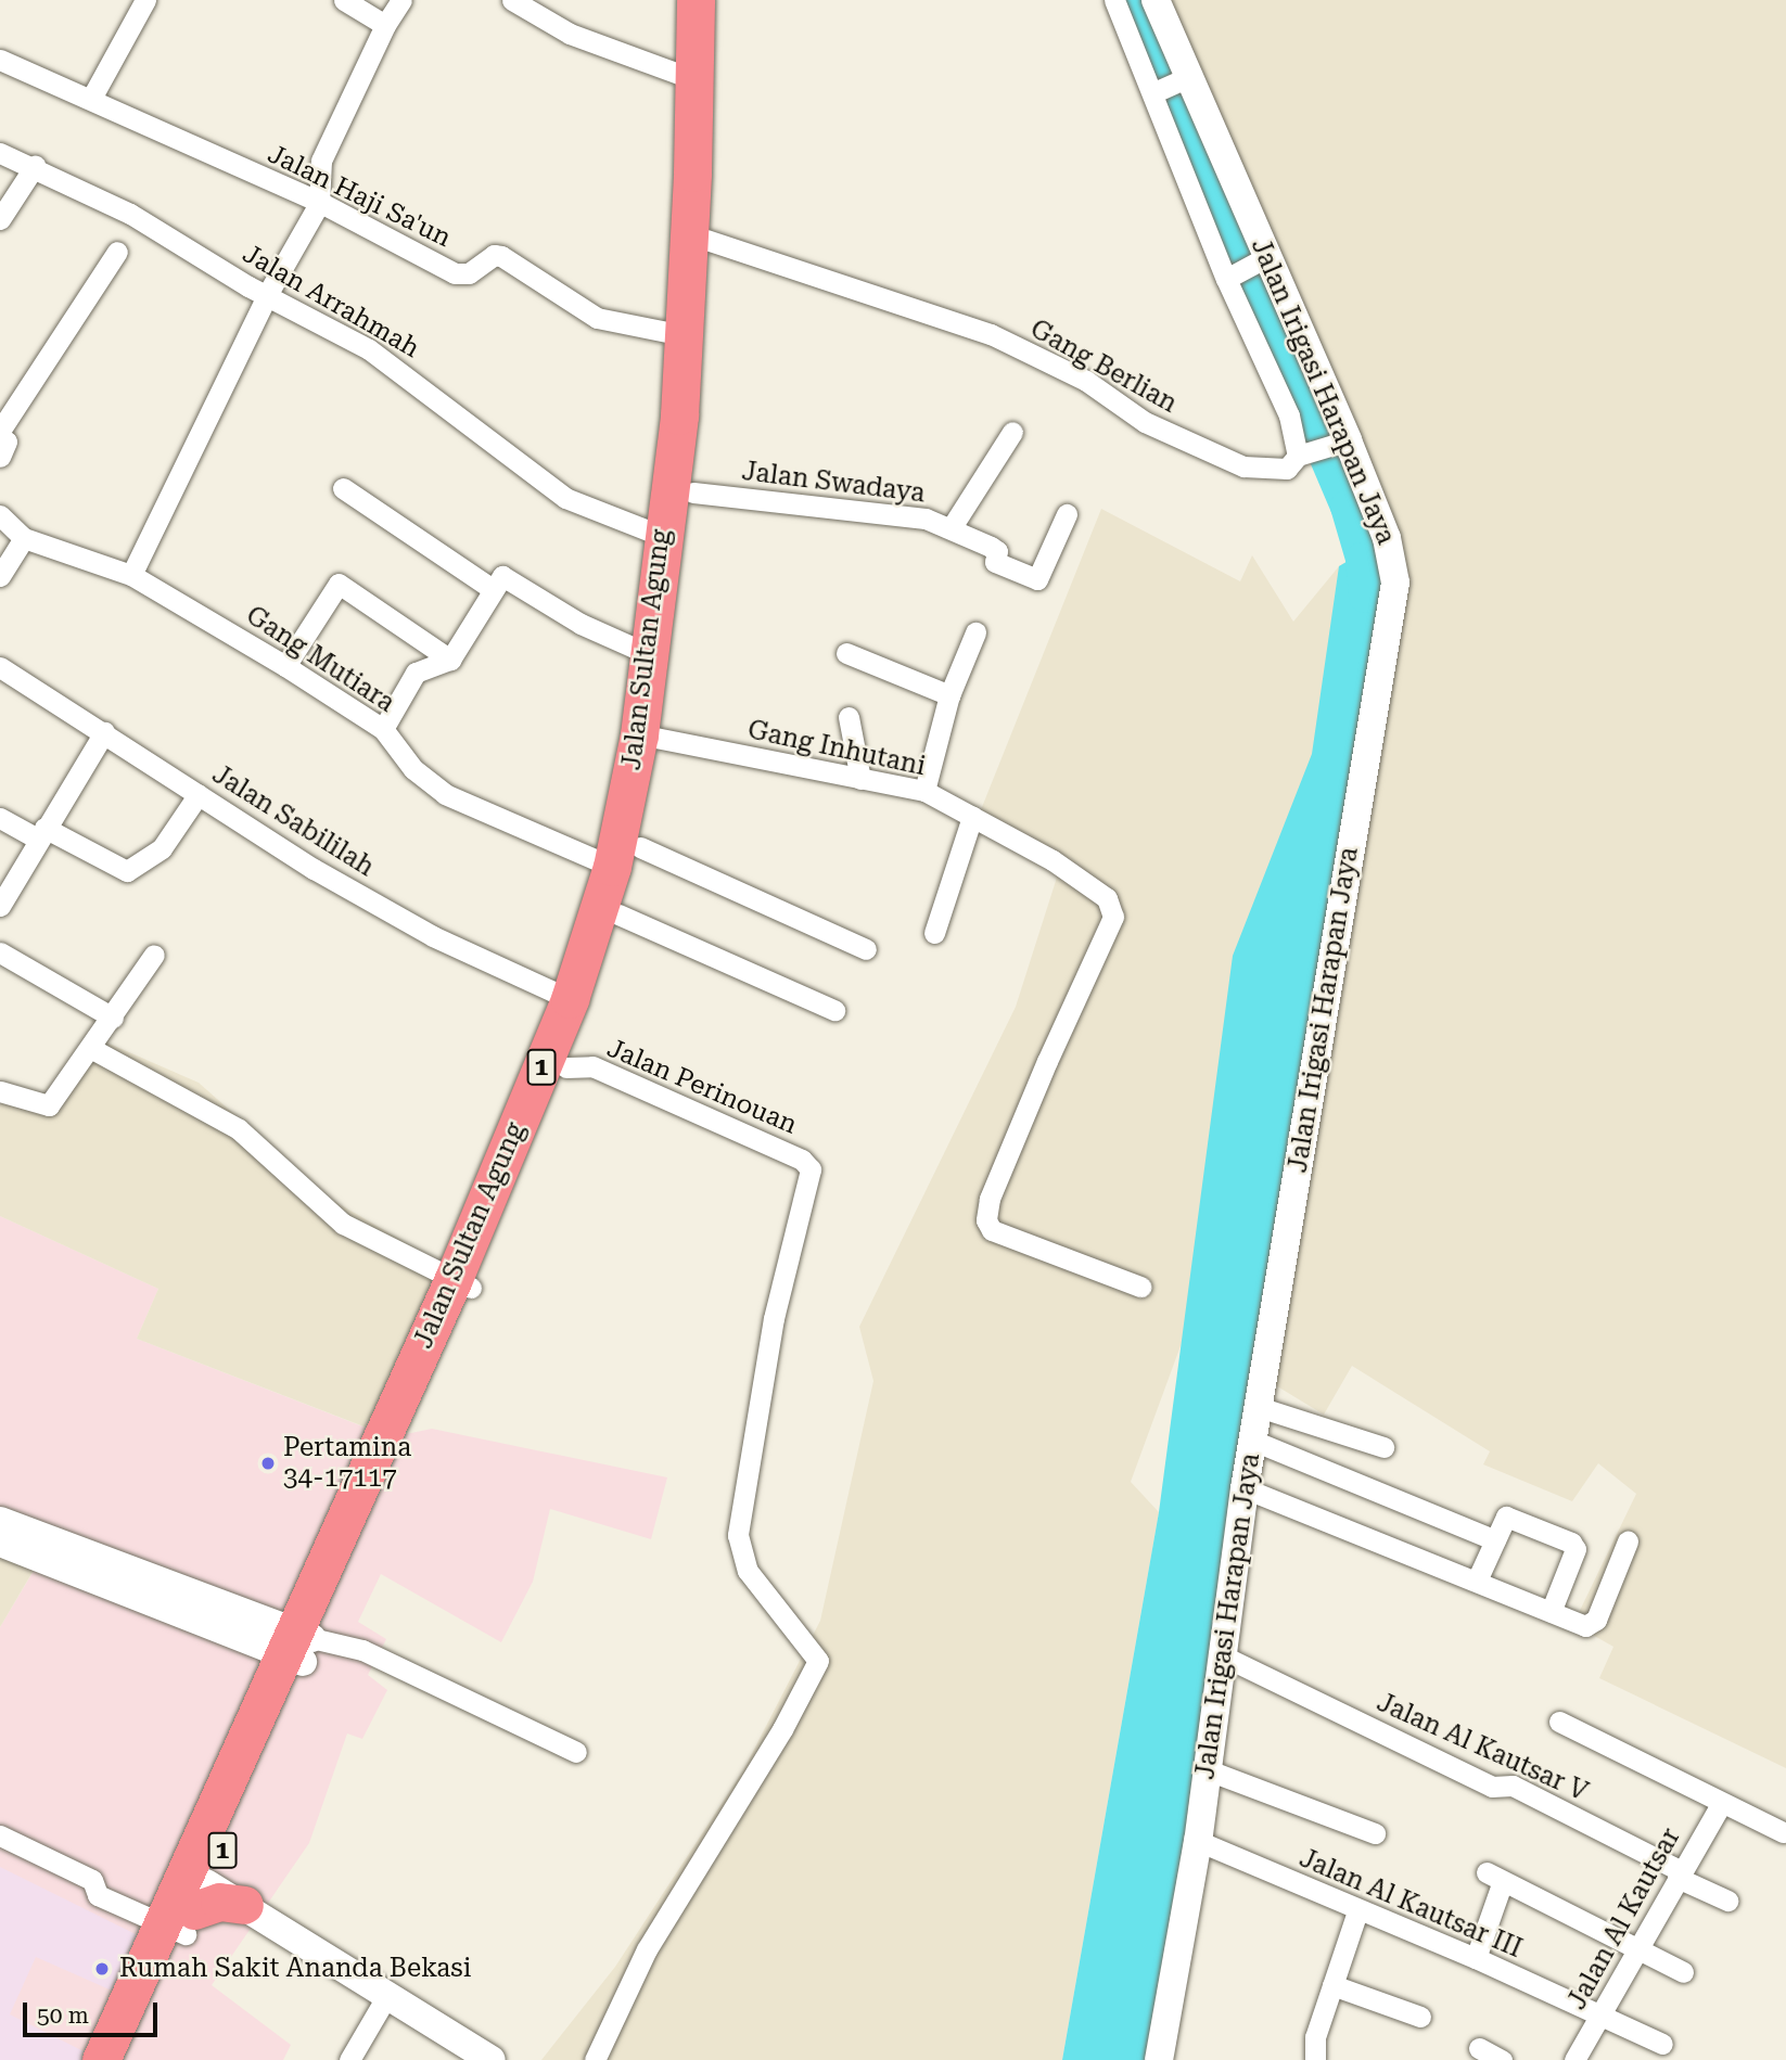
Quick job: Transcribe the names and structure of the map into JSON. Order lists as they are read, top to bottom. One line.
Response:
{"streets":{"highway":["Jalan Sultan Agung","1"],"street":["Jalan Haji Sa'un","Jalan Arrahmah","Gang Berlian","Jalan Irigasi Harapan Jaya","Jalan Swadaya","Gang Mutiara","Gang Inhutani","Jalan Sabililah","Jalan Perinouan","Jalan Al Kautsar V","Jalan Al Kautsar III","Jalan Al Kautsar"]},"crossings":[["Jalan Haji Sa'un","Jalan Sultan Agung"],["Jalan Arrahmah","Jalan Sultan Agung"],["Gang Berlian","Jalan Sultan Agung"],["Jalan Irigasi Harapan Jaya","Jalan Al Kautsar V"],["Jalan Irigasi Harapan Jaya","Jalan Al Kautsar III"],["Jalan Swadaya","Jalan Sultan Agung"],["Jalan Sultan Agung","Gang Mutiara"],["Jalan Sultan Agung","Gang Inhutani"],["Jalan Sultan Agung","Jalan Sabililah"],["Jalan Sultan Agung","Jalan Perinouan"],["Jalan Al Kautsar V","Jalan Al Kautsar"],["Jalan Al Kautsar III","Jalan Al Kautsar"]],"places":["Pertamina 34-17117","Rumah Sakit Ananda Bekasi"],"scale_bar":"50 m"}
